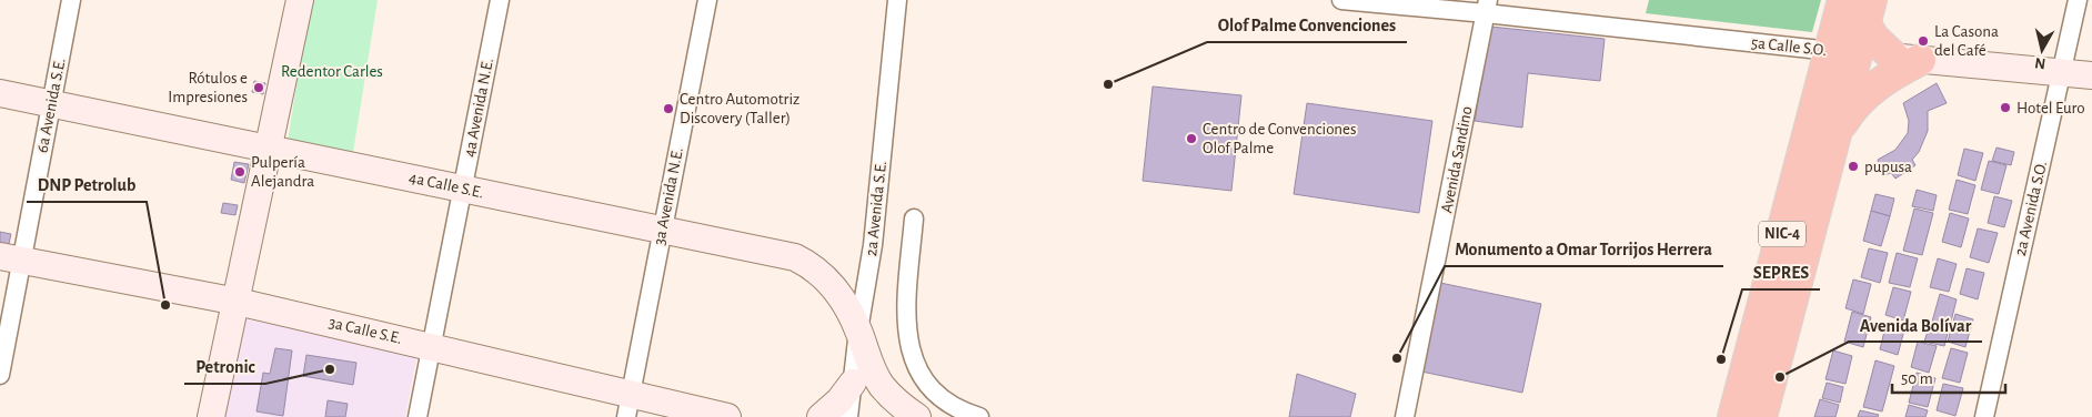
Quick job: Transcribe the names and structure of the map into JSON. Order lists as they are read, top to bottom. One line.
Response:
{"streets":{"highway":["NIC-4"],"street":["5a Calle S.O.","6a Avenida S.E.","4a Avenida N.E.","Avenida Sandino","4a Calle S.E.","3a Avenida N.E.","2a Avenida S.E.","2a Avenida S.O.","3a Calle S.E."]},"crossings":[["5a Calle S.O.","Avenida Sandino"],["5a Calle S.O.","2a Avenida S.O."],["5a Calle S.O.","NIC-4"],["6a Avenida S.E.","4a Calle S.E."],["6a Avenida S.E.","3a Calle S.E."],["4a Avenida N.E.","4a Calle S.E."],["4a Avenida N.E.","3a Calle S.E."],["4a Calle S.E.","3a Avenida N.E."],["4a Calle S.E.","2a Avenida S.E."],["3a Avenida N.E.","3a Calle S.E."]],"parks":["Redentor Carles"],"places":["La Casona del Café","Olof Palme Convenciones","Rótulos e Impresiones","Hotel Euro","Centro Automotriz Discovery (Taller)","Centro de Convenciones Olof Palme","pupusa","Pulpería Alejandra","DNP Petrolub","Monumento a Omar Torrijos Herrera","SEPRES","Petronic","Avenida Bolívar"],"scale_bar":"50 m","north":"bottom"}
